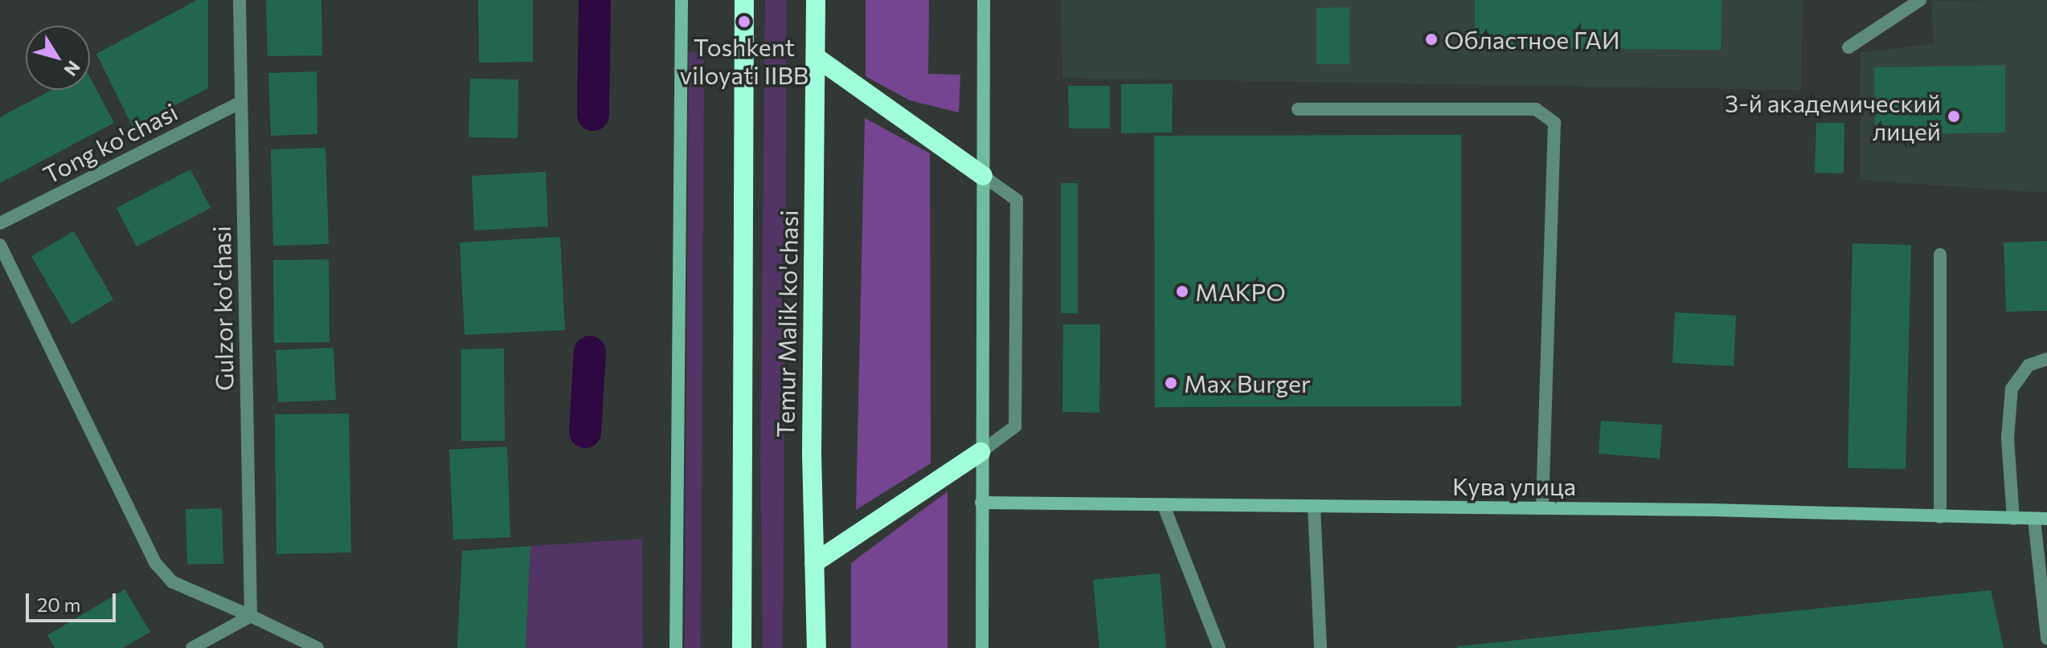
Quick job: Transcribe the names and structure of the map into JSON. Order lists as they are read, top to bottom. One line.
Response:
{"streets":{"highway":["Temur Malik ko'chasi"],"street":["Tong ko'chasi","Gulzor ko'chasi","Кува улица"]},"crossings":[["Tong ko'chasi","Gulzor ko'chasi"]],"places":["Toshkent viloyati IIBB","Областное ГАИ","3-й академический лицей","МАКРО","Max Burger"],"scale_bar":"20 m","north":"bottom right"}
